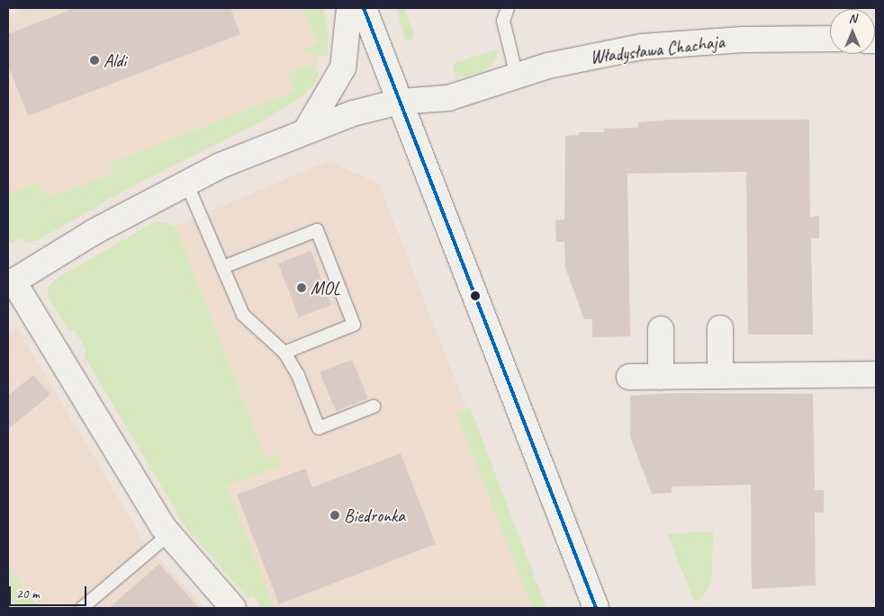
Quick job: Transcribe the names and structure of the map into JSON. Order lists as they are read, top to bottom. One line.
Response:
{"streets":{"street":["Władysława Chachaja"]},"places":["Aldi","MOL","Biedronka"],"scale_bar":"20 m","north":"top"}
